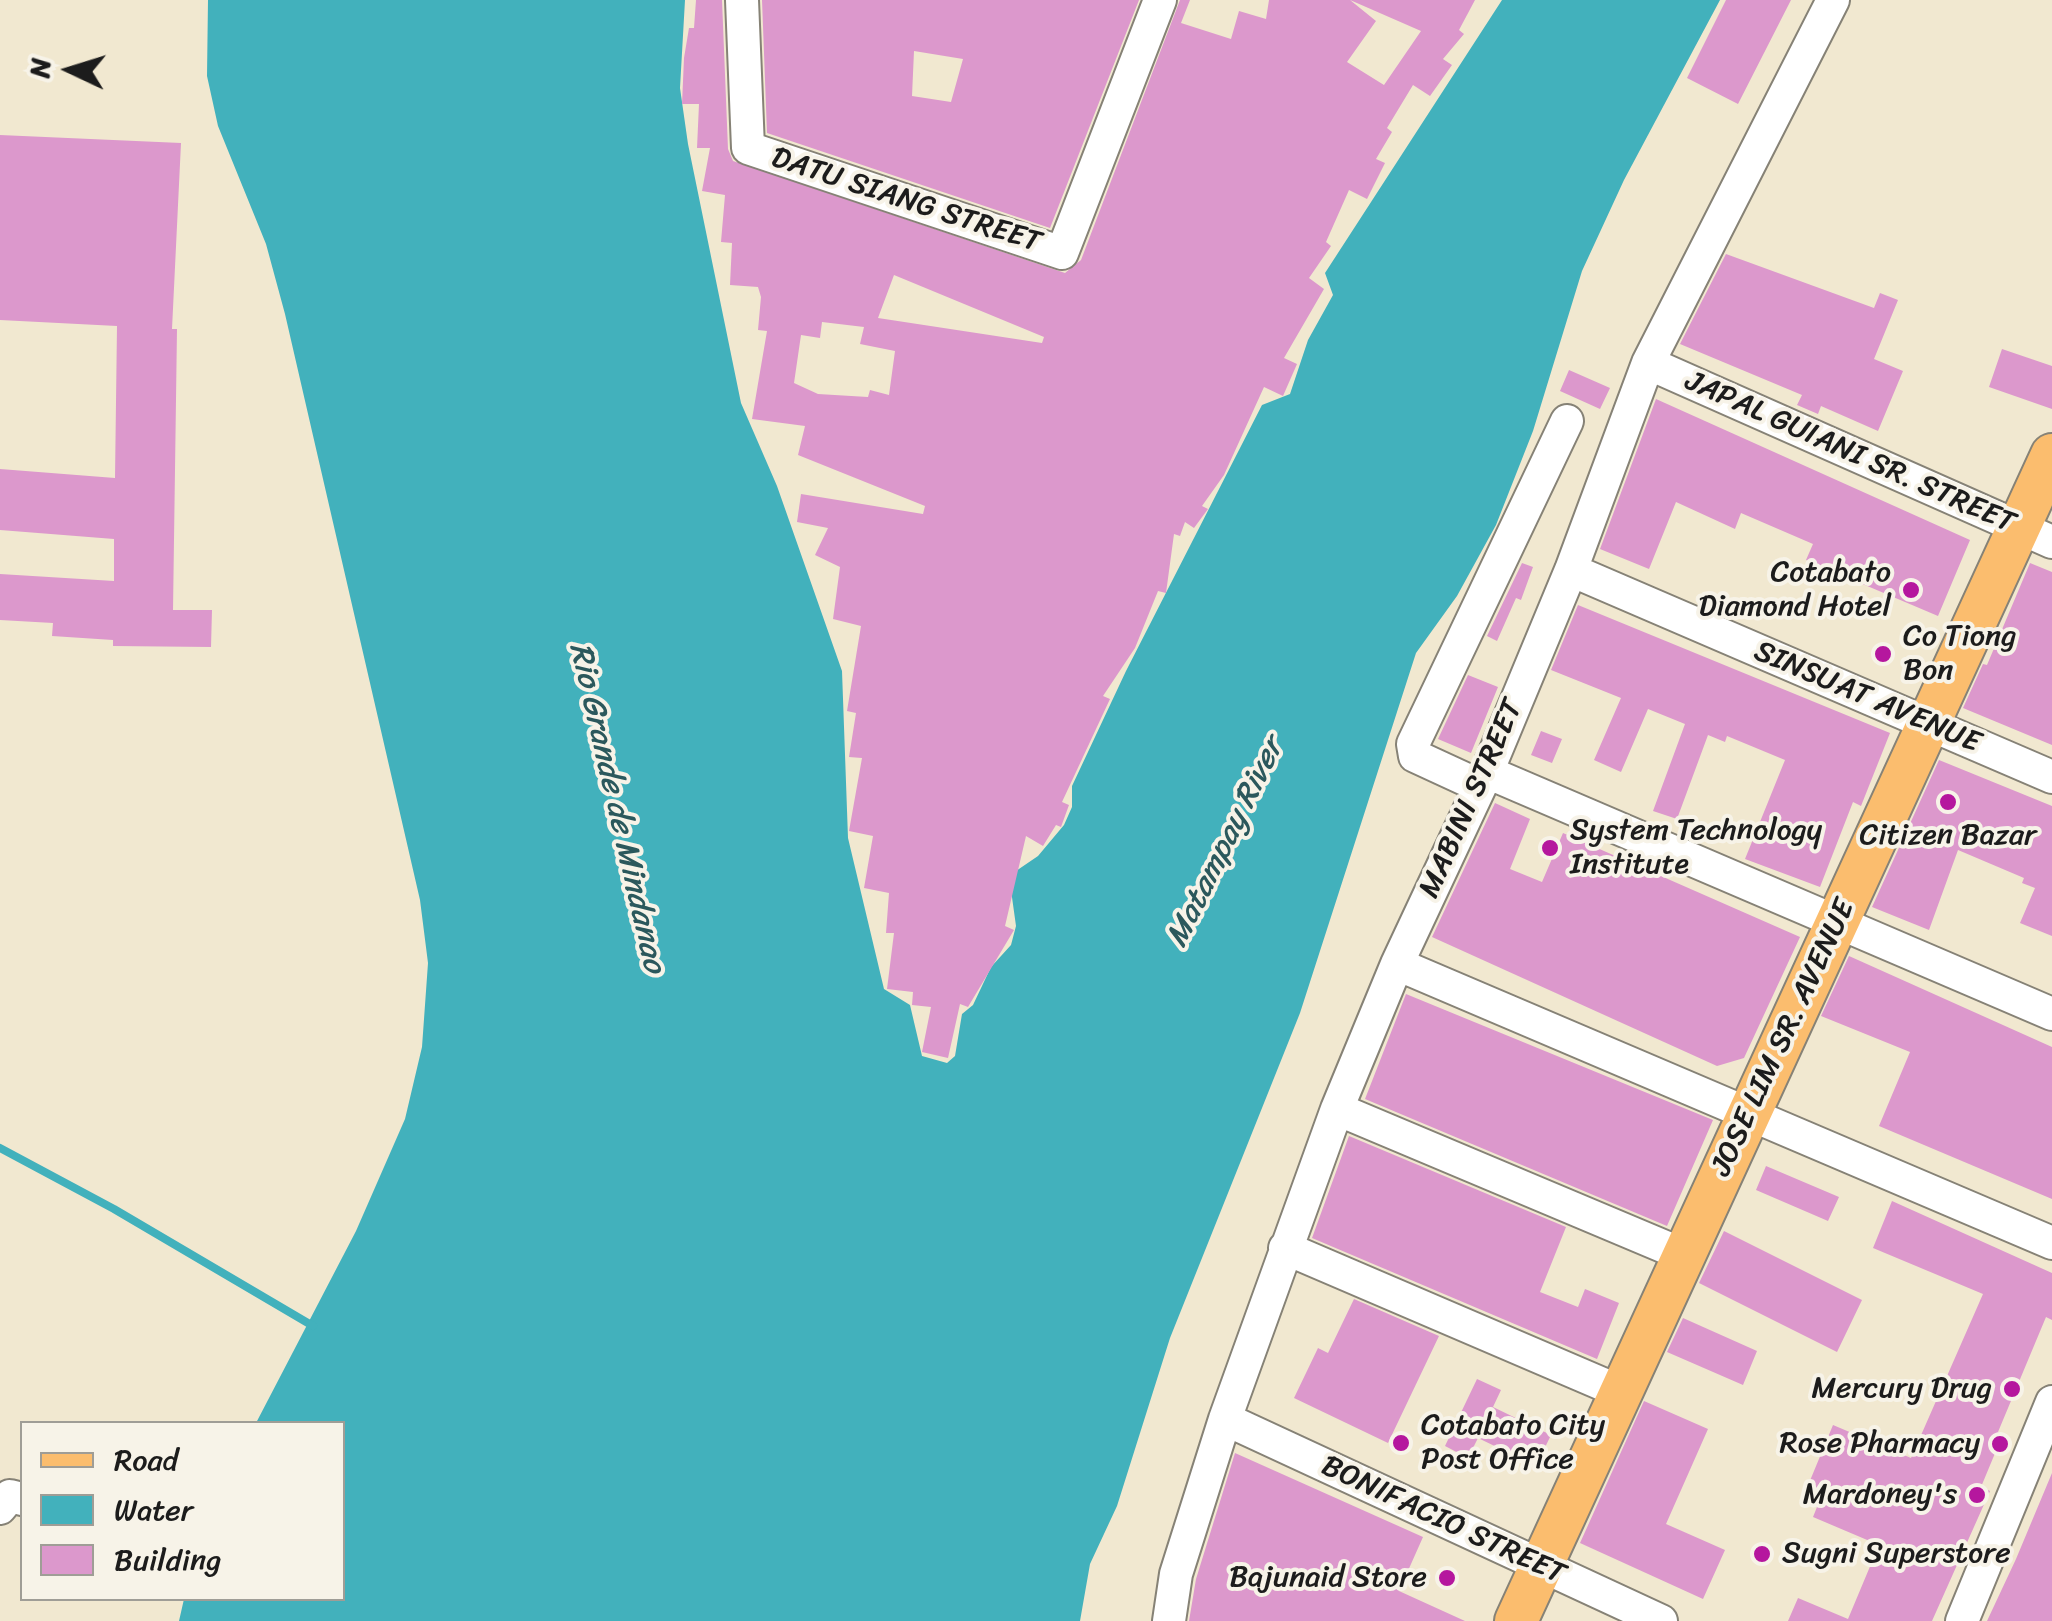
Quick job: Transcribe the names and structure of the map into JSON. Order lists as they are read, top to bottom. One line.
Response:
{"streets":{"main road":["JOSE LIM SR. AVENUE"],"street":["DATU SIANG STREET","JAPAL GUIANI SR. STREET","SINSUAT AVENUE","MABINI STREET","BONIFACIO STREET"]},"crossings":[["JAPAL GUIANI SR. STREET","MABINI STREET"],["JAPAL GUIANI SR. STREET","JOSE LIM SR. AVENUE"],["SINSUAT AVENUE","MABINI STREET"],["SINSUAT AVENUE","JOSE LIM SR. AVENUE"],["MABINI STREET","BONIFACIO STREET"],["JOSE LIM SR. AVENUE","BONIFACIO STREET"]],"water":["Rio Grande de Mindanao","Matampay River"],"places":["Cotabato Diamond Hotel","Co Tiong Bon","Citizen Bazar","System Technology Institute","Mercury Drug","Cotabato City Post Office","Rose Pharmacy","Mardoney's","Sugni Superstore","Bajunaid Store"],"legend":["Road","Water","Building"],"north":"left"}
